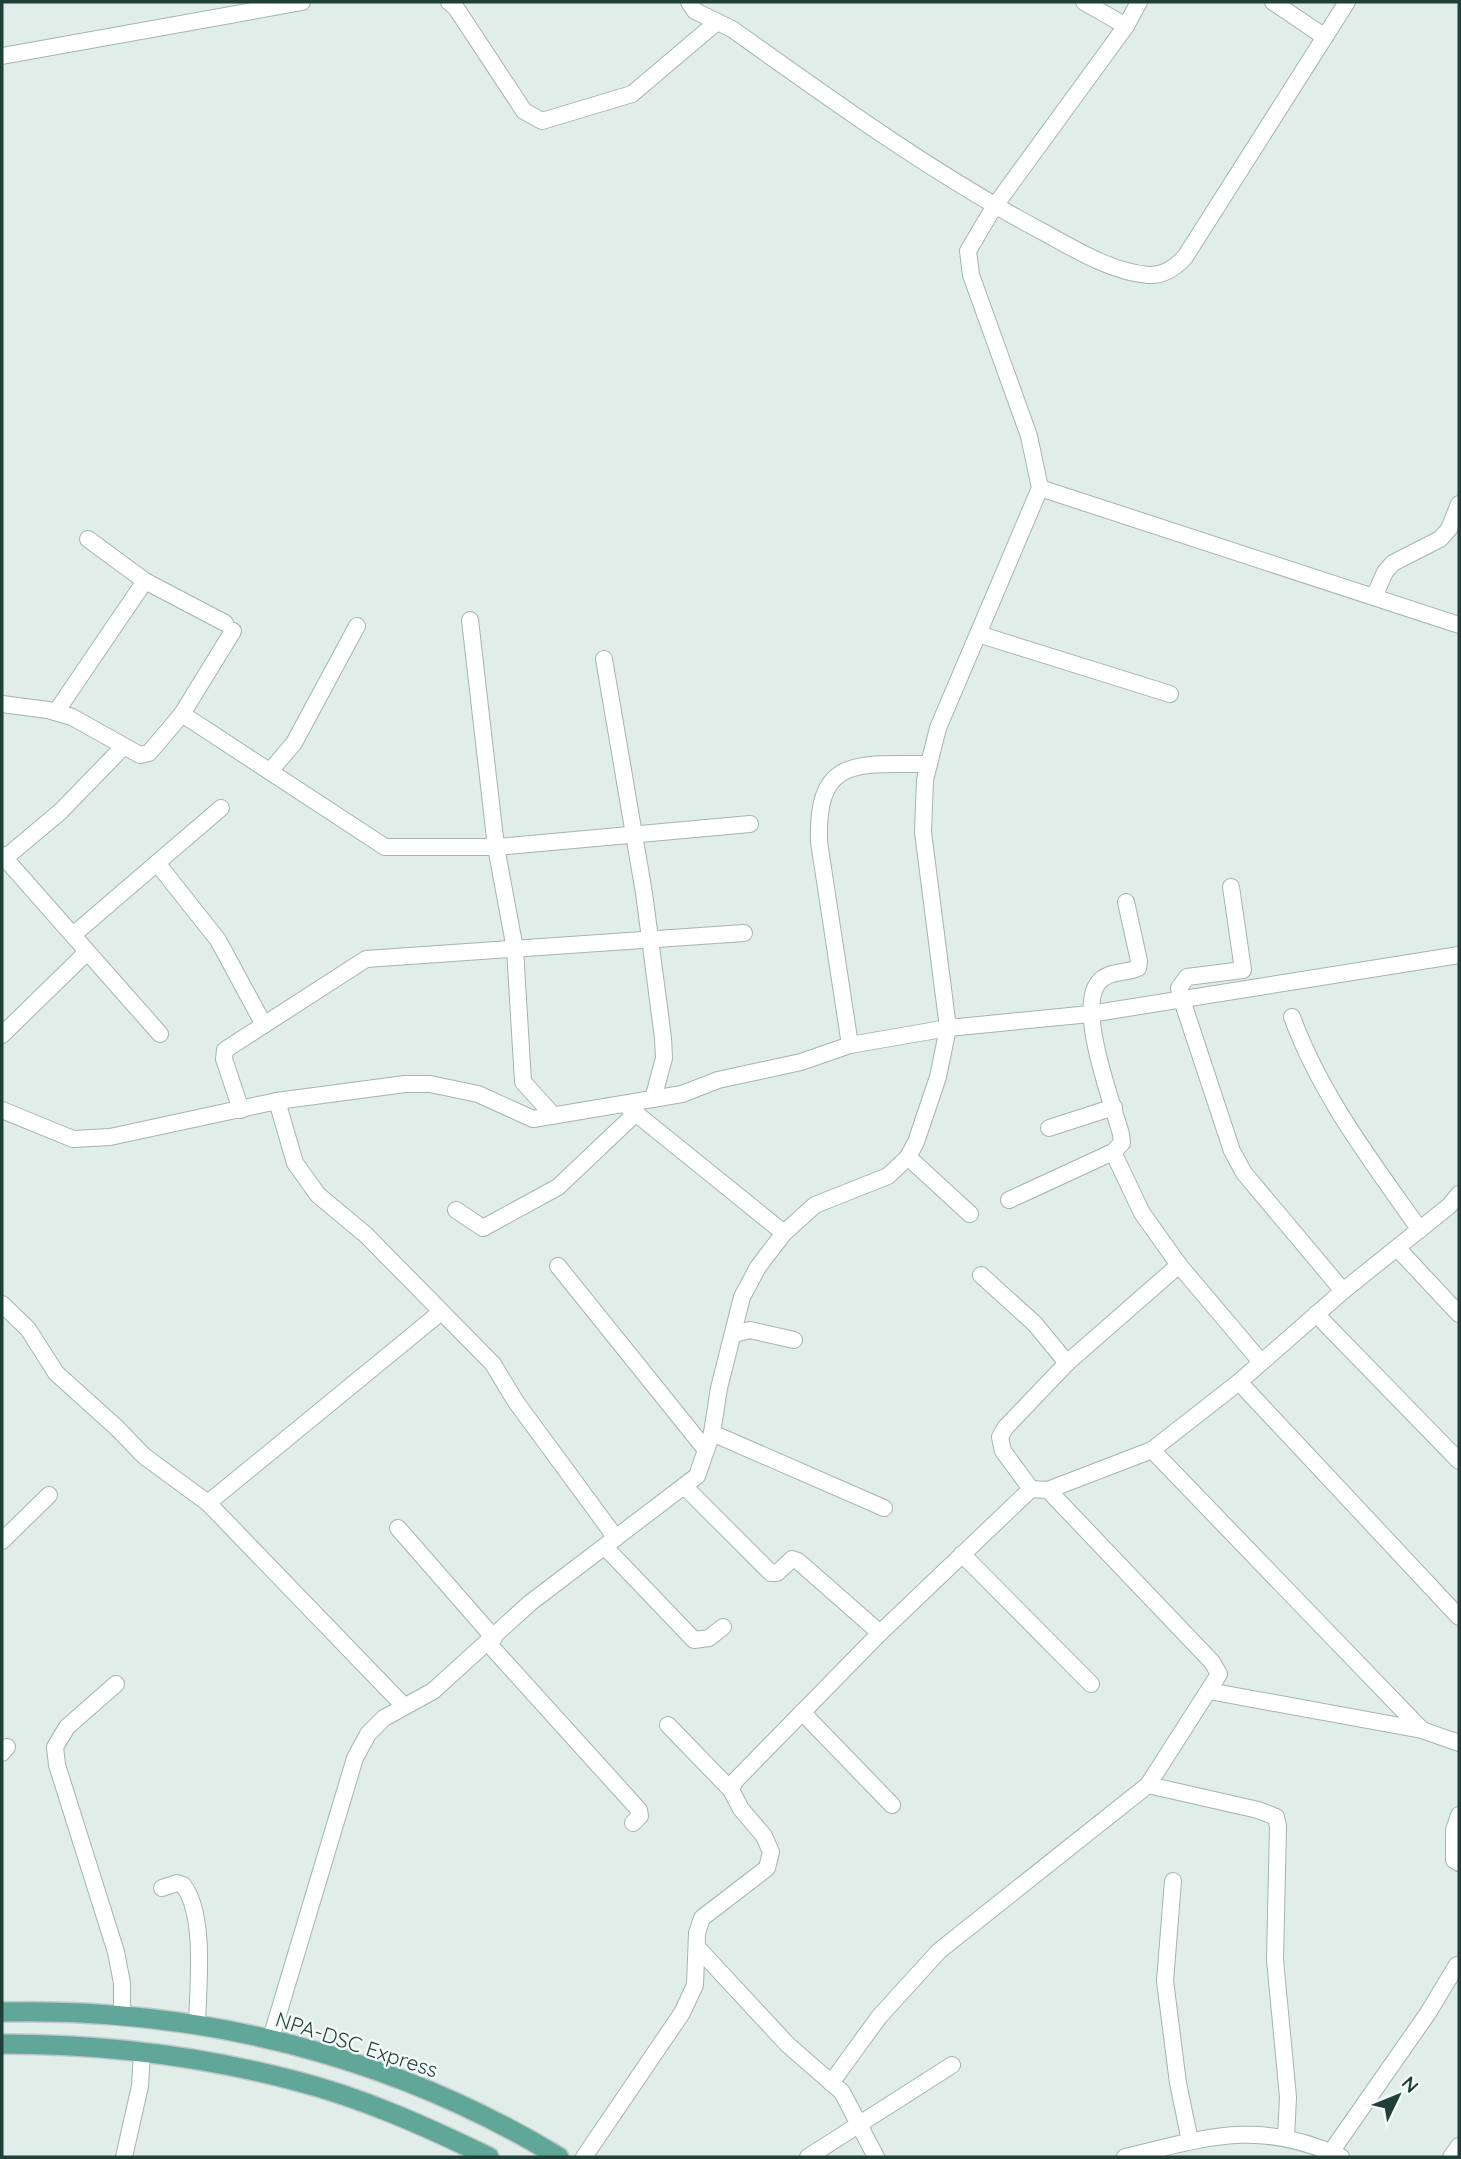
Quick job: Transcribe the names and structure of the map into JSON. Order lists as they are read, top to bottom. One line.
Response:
{"streets":{"main road":["NPA-DSC Express"]},"north":"top right"}
